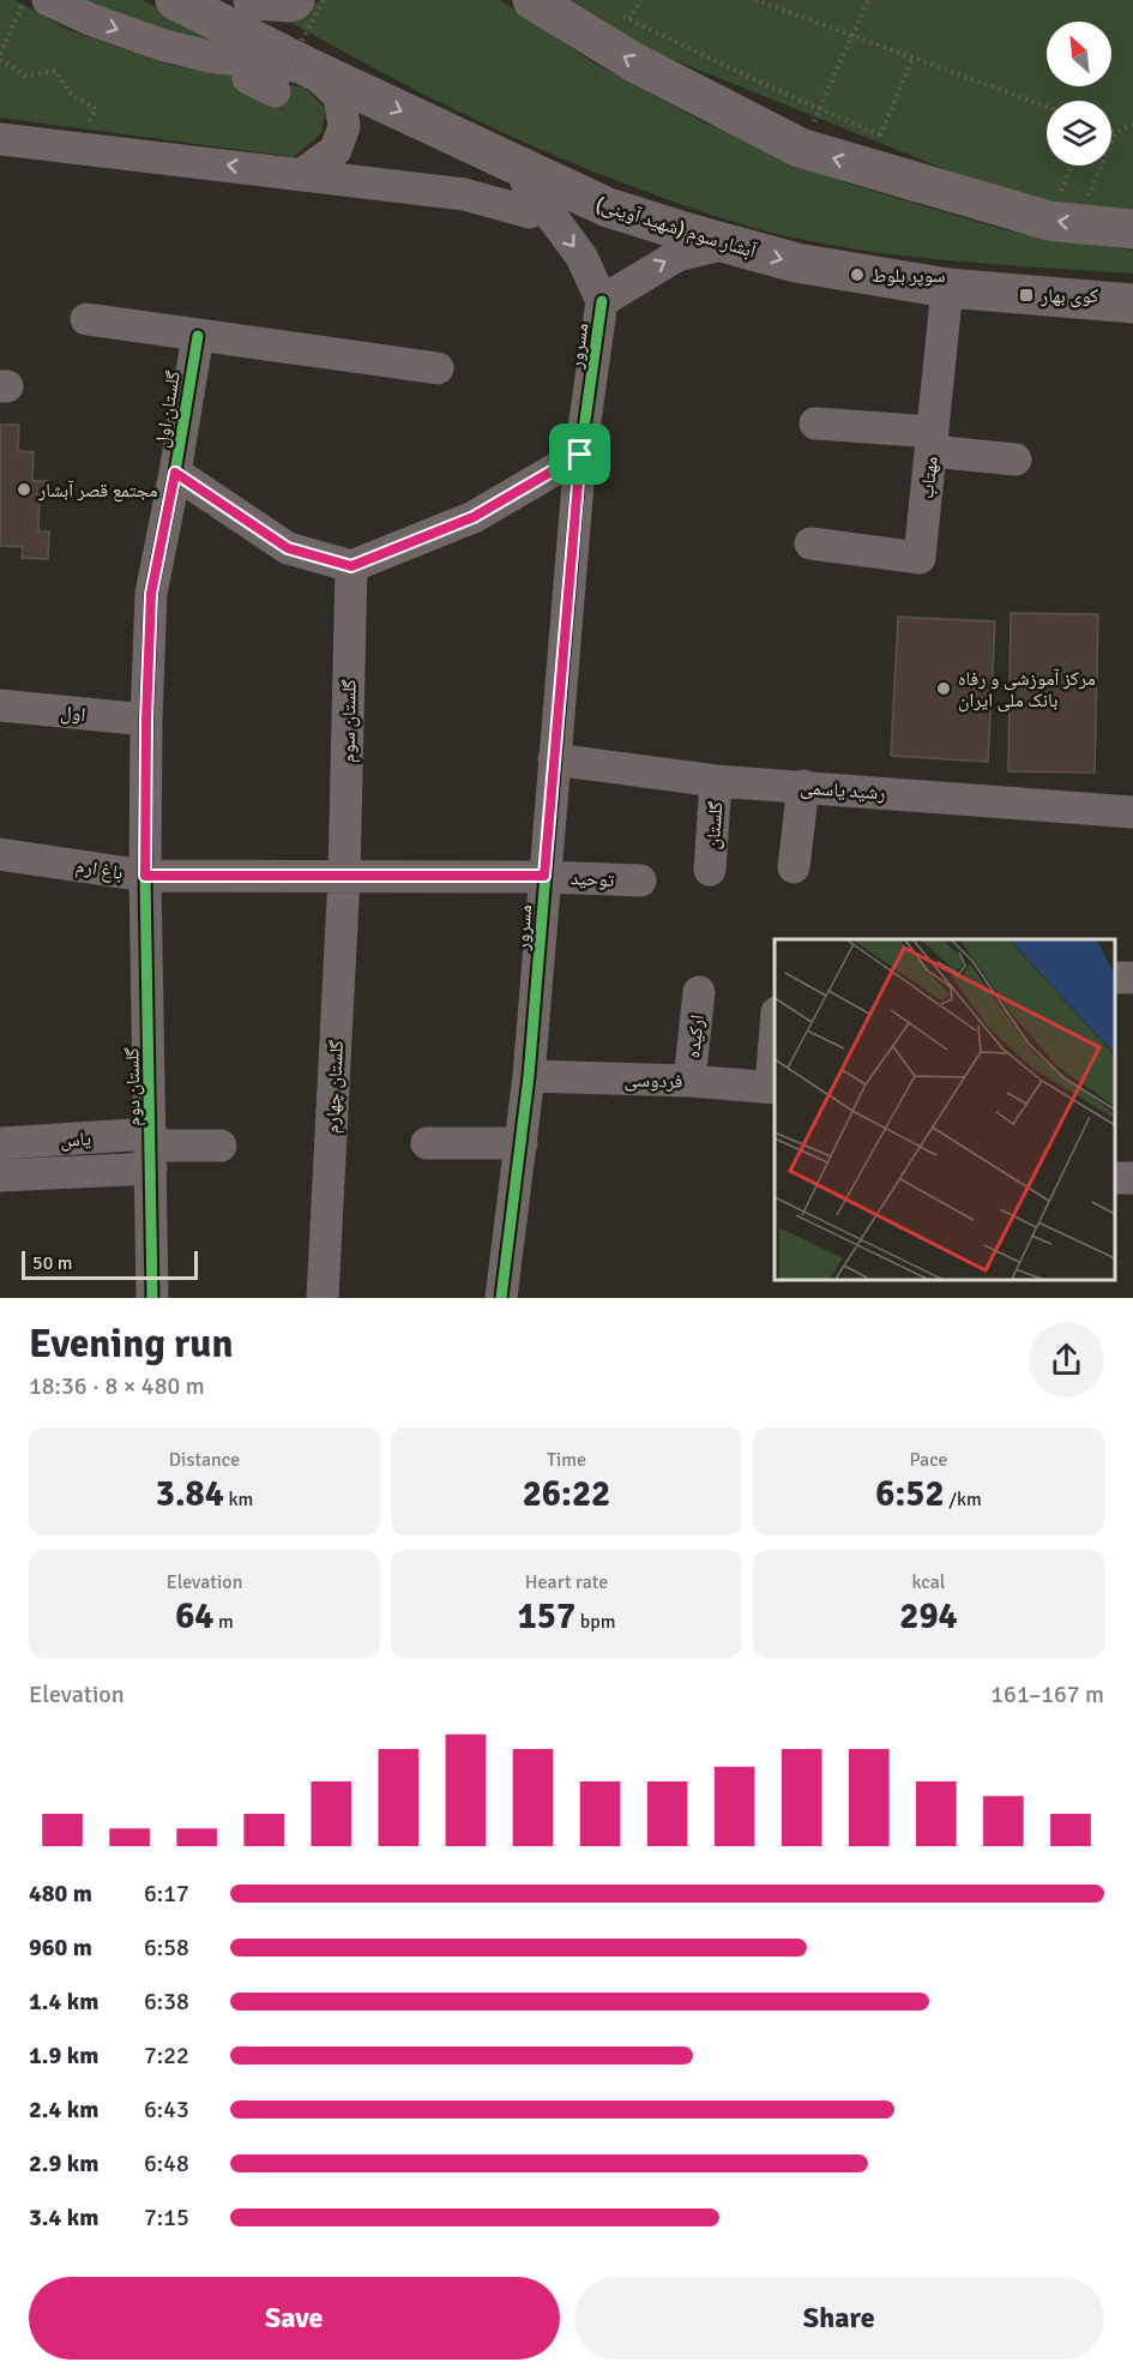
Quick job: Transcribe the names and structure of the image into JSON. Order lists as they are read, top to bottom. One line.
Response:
{"streets":{"main road":["آبشار سوم (شهید آوینی)"],"street":["مسرور","گلستان اول","مهتاب","اول","گلستان سوم","رشید یاسمی","گلستان","باغ ارم","توحید","ارکیده","فردوسی","گلستان دوم","گلستان چهارم","یاس"]},"crossings":[["آبشار سوم (شهید آوینی)","مهتاب"],["مسرور","رشید یاسمی"],["مسرور","باغ ارم"],["مسرور","توحید"],["مسرور","فردوسی"],["گلستان اول","اول"],["گلستان اول","باغ ارم"],["گلستان اول","گلستان دوم"],["گلستان سوم","باغ ارم"],["گلستان سوم","گلستان چهارم"],["رشید یاسمی","گلستان"],["باغ ارم","توحید"],["باغ ارم","گلستان دوم"],["باغ ارم","گلستان چهارم"],["ارکیده","فردوسی"],["گلستان دوم","یاس"]],"places":{"other":["سوپر بلوط","مجتمع قصر آبشار","مرکز آموزشی و رفاه بانک ملی ایران"],"transit":["کوی بهار"]},"scale_bar":"50 m","north":"top left","page":{"scale":"50 m","heading":["Evening run","18:36 · 8 × 480 m"],"stats":[["Distance","3.84 km"],["Time","26:22"],["Pace","6:52 /km"],["Elevation","64 m"],["Heart rate","157 bpm"],["kcal","294"]],"chart":["Elevation","161–167 m"],"list":[{"name":"480 m","note":"6:17"},{"name":"960 m","note":"6:58"},{"name":"1.4 km","note":"6:38"},{"name":"1.9 km","note":"7:22"},{"name":"2.4 km","note":"6:43"},{"name":"2.9 km","note":"6:48"},{"name":"3.4 km","note":"7:15"}],"buttons":["Save","Share"]}}
